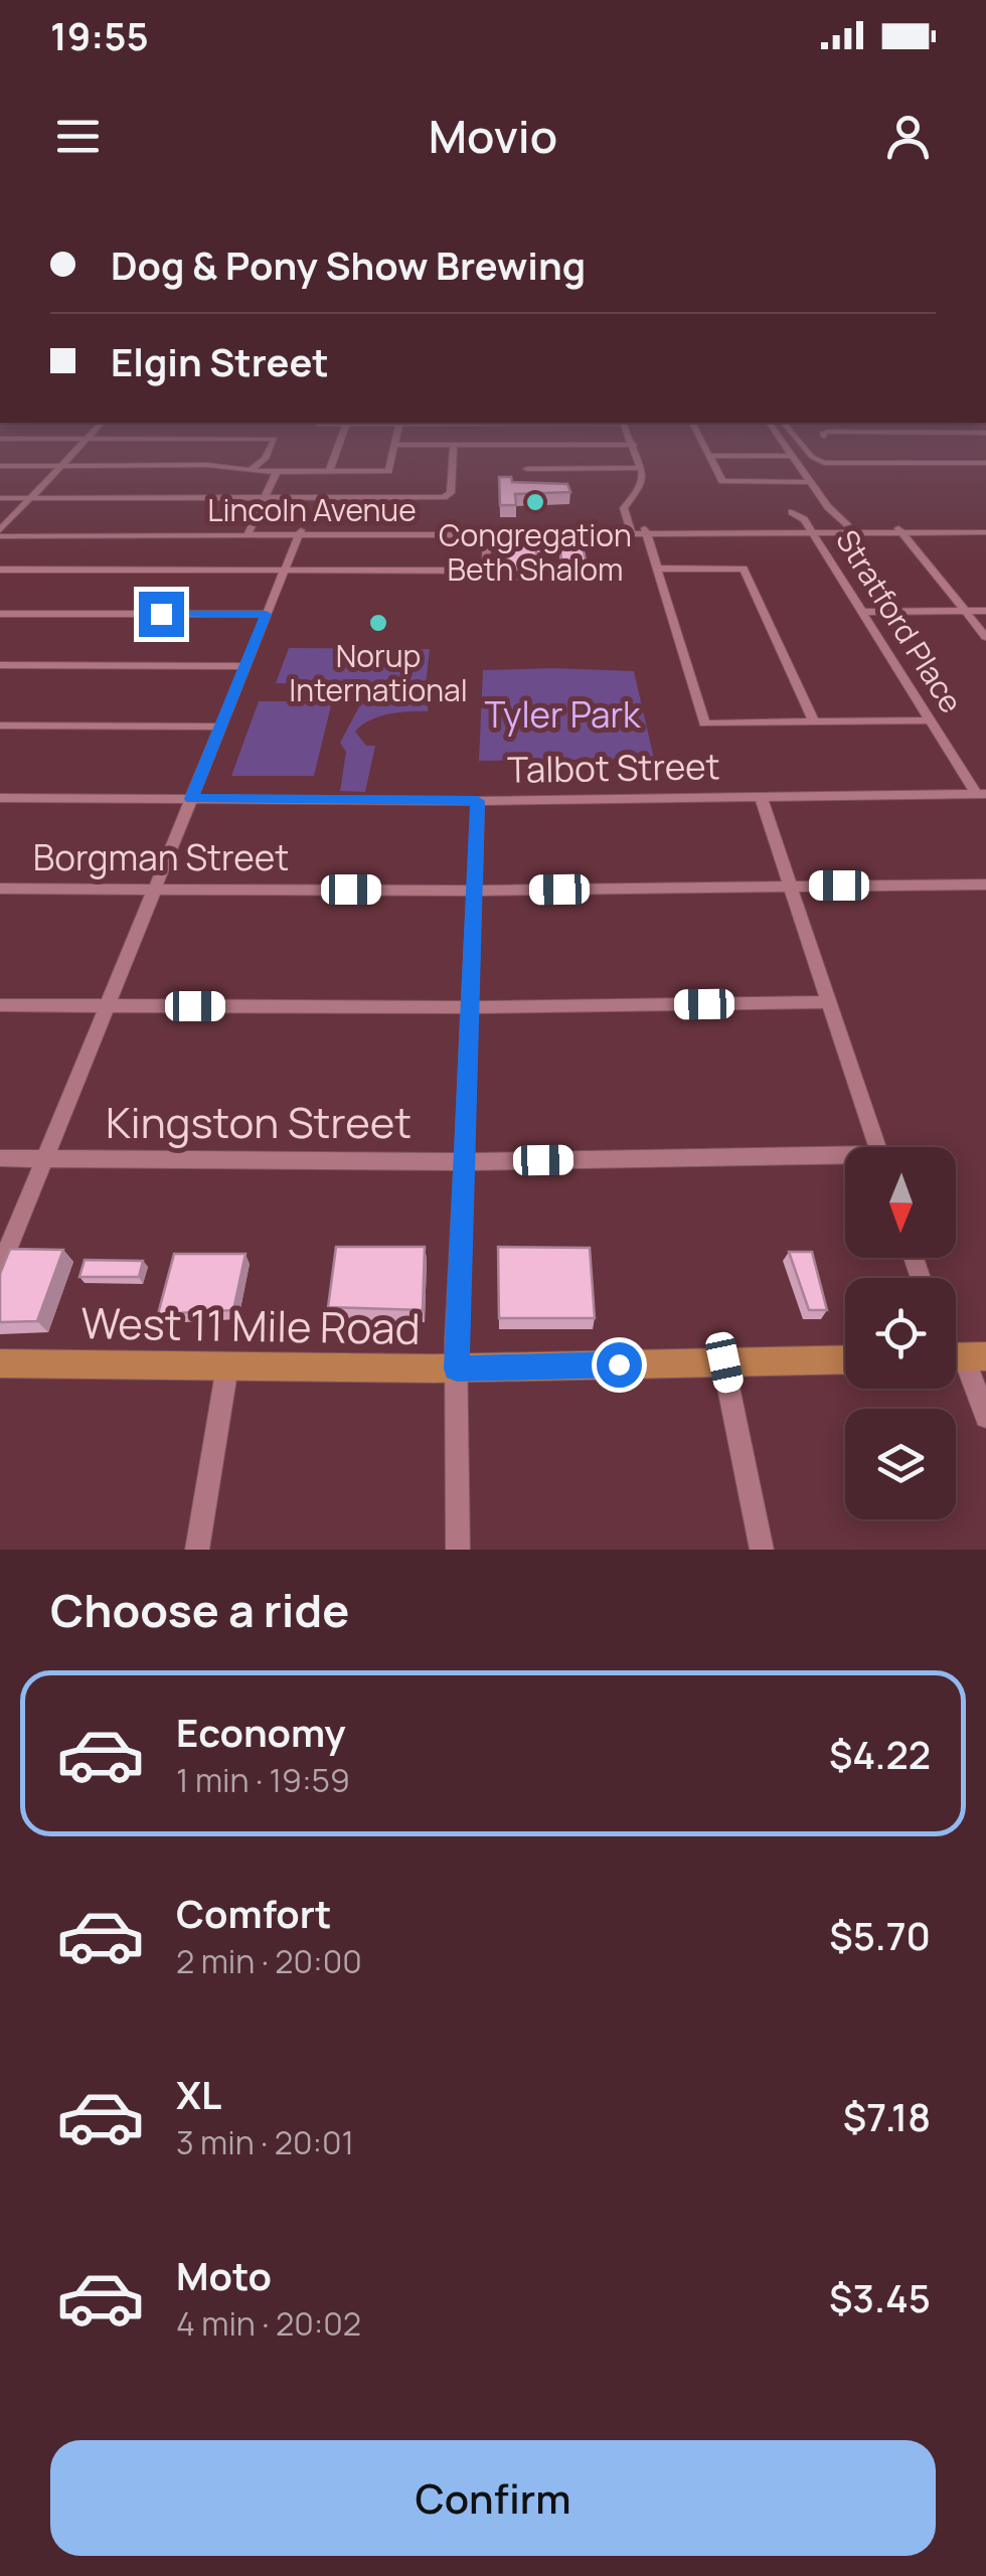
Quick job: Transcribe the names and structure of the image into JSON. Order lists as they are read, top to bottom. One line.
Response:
{"streets":{"main road":["West 11 Mile Road"],"street":["Lincoln Avenue","Stratford Place","Talbot Street","Borgman Street","Kingston Street"]},"crossings":[["Lincoln Avenue","Stratford Place"],["Stratford Place","Talbot Street"]],"parks":["Tyler Park"],"places":["Congregation Beth Shalom","Norup International"],"north":"bottom","page":{"status":"19:55","header":"Movio","banner":["Dog & Pony Show Brewing","Elgin Street"],"heading":"Choose a ride","list":[{"name":"Economy","note":"1 min · 19:59","value":"$4.22"},{"name":"Comfort","note":"2 min · 20:00","value":"$5.70"},{"name":"XL","note":"3 min · 20:01","value":"$7.18"},{"name":"Moto","note":"4 min · 20:02","value":"$3.45"}],"buttons":"Confirm"}}
